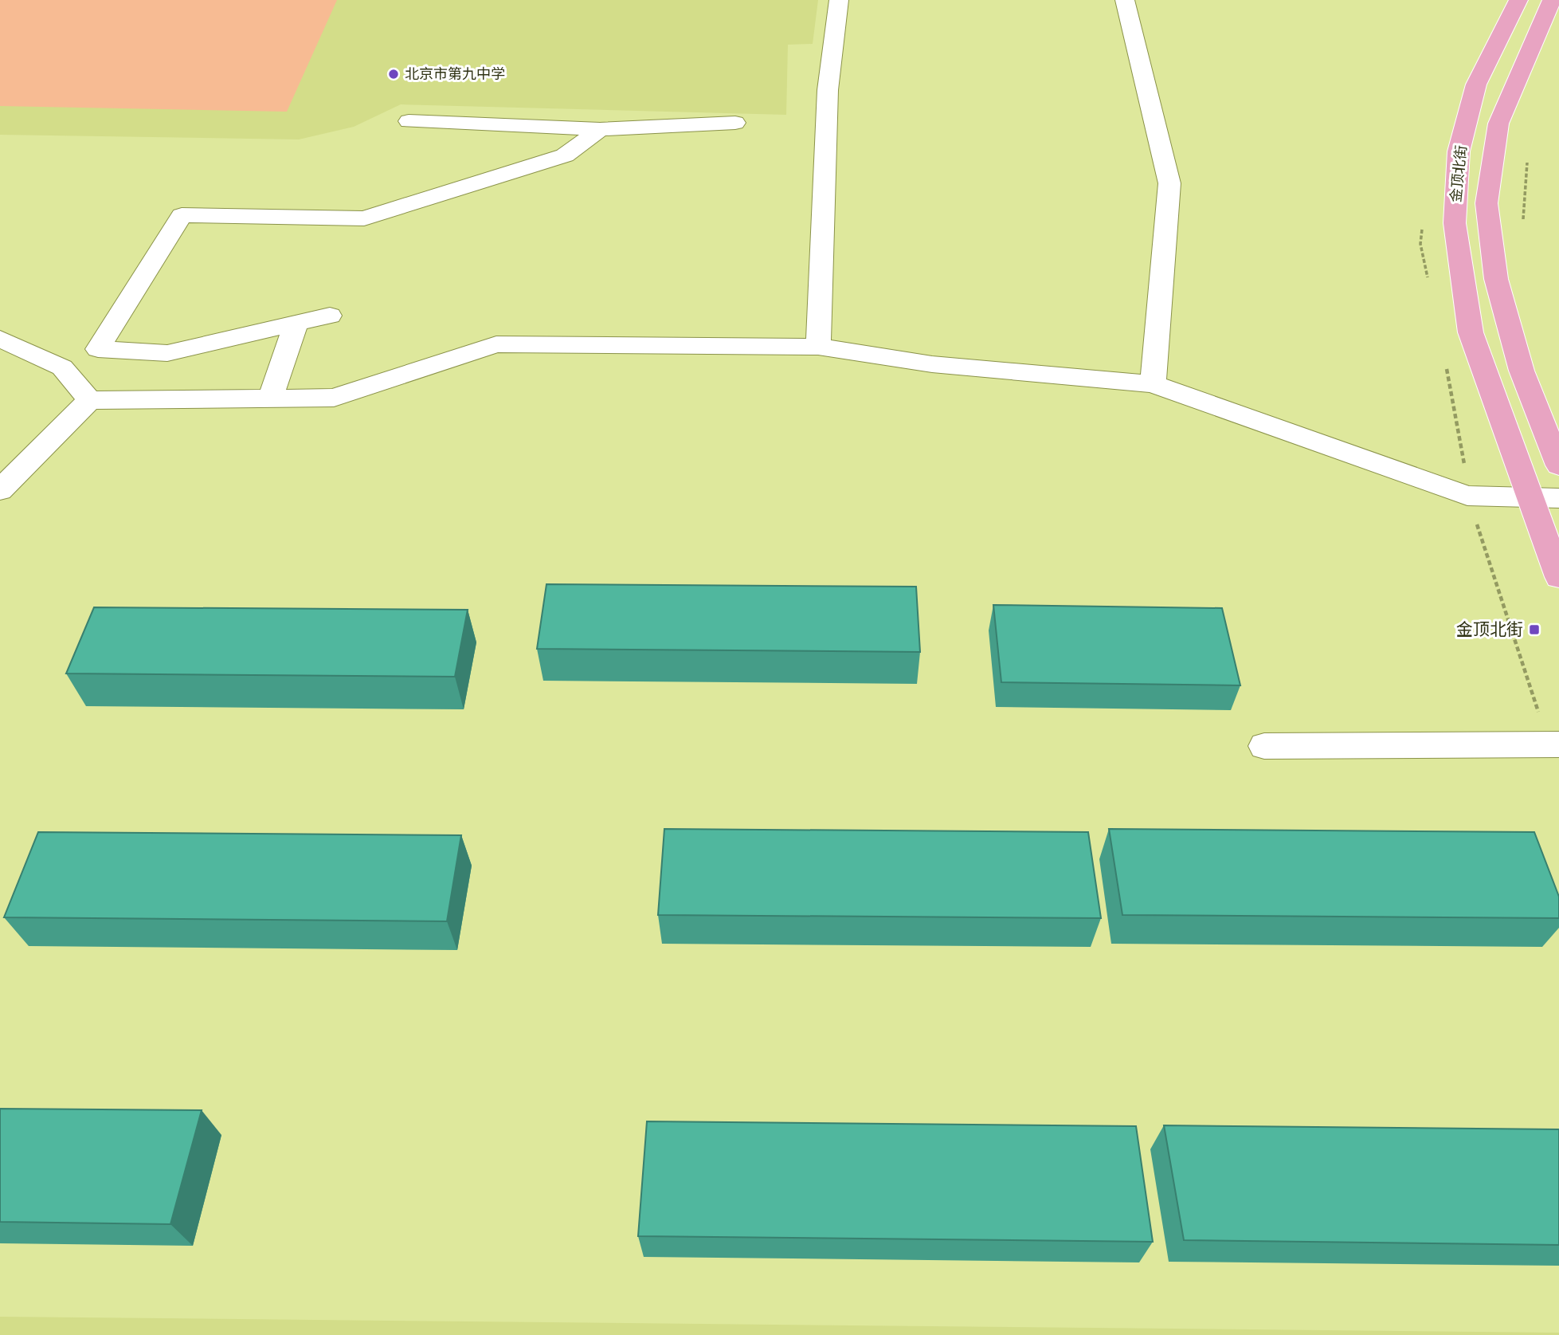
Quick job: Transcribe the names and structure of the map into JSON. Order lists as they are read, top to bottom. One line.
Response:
{"streets":{"main road":["金顶北街"]},"places":{"other":["北京市第九中学"],"transit":["金顶北街"]}}
